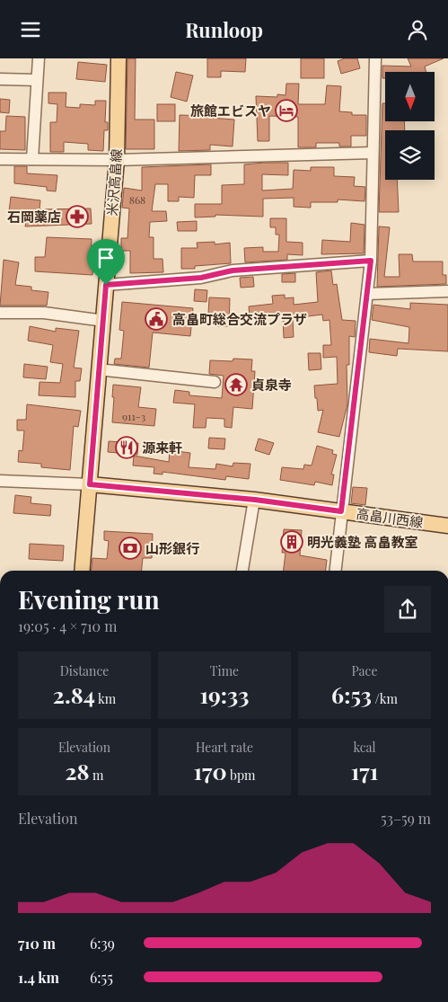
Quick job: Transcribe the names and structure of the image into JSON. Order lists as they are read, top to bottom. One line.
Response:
{"streets":{"main road":["米沢高畠線","高畠川西線"]},"crossings":[["米沢高畠線","高畠川西線"]],"places":{"hotel":["旅館エビスヤ"],"pharmacy":["石岡薬店"],"public building":["高畠町総合交流プラザ"],"temple":["貞泉寺"],"restaurant":["源来軒"],"building":["明光義塾 高畠教室"],"bank":["山形銀行"]},"house_numbers":["868","911-3"],"north":"bottom","page":{"header":"Runloop","heading":["Evening run","19:05 · 4 × 710 m"],"stats":[["Distance","2.84 km"],["Time","19:33"],["Pace","6:53 /km"],["Elevation","28 m"],["Heart rate","170 bpm"],["kcal","171"]],"chart":["Elevation","53–59 m"],"list":[{"name":"710 m","note":"6:39"},{"name":"1.4 km","note":"6:55"}]}}
